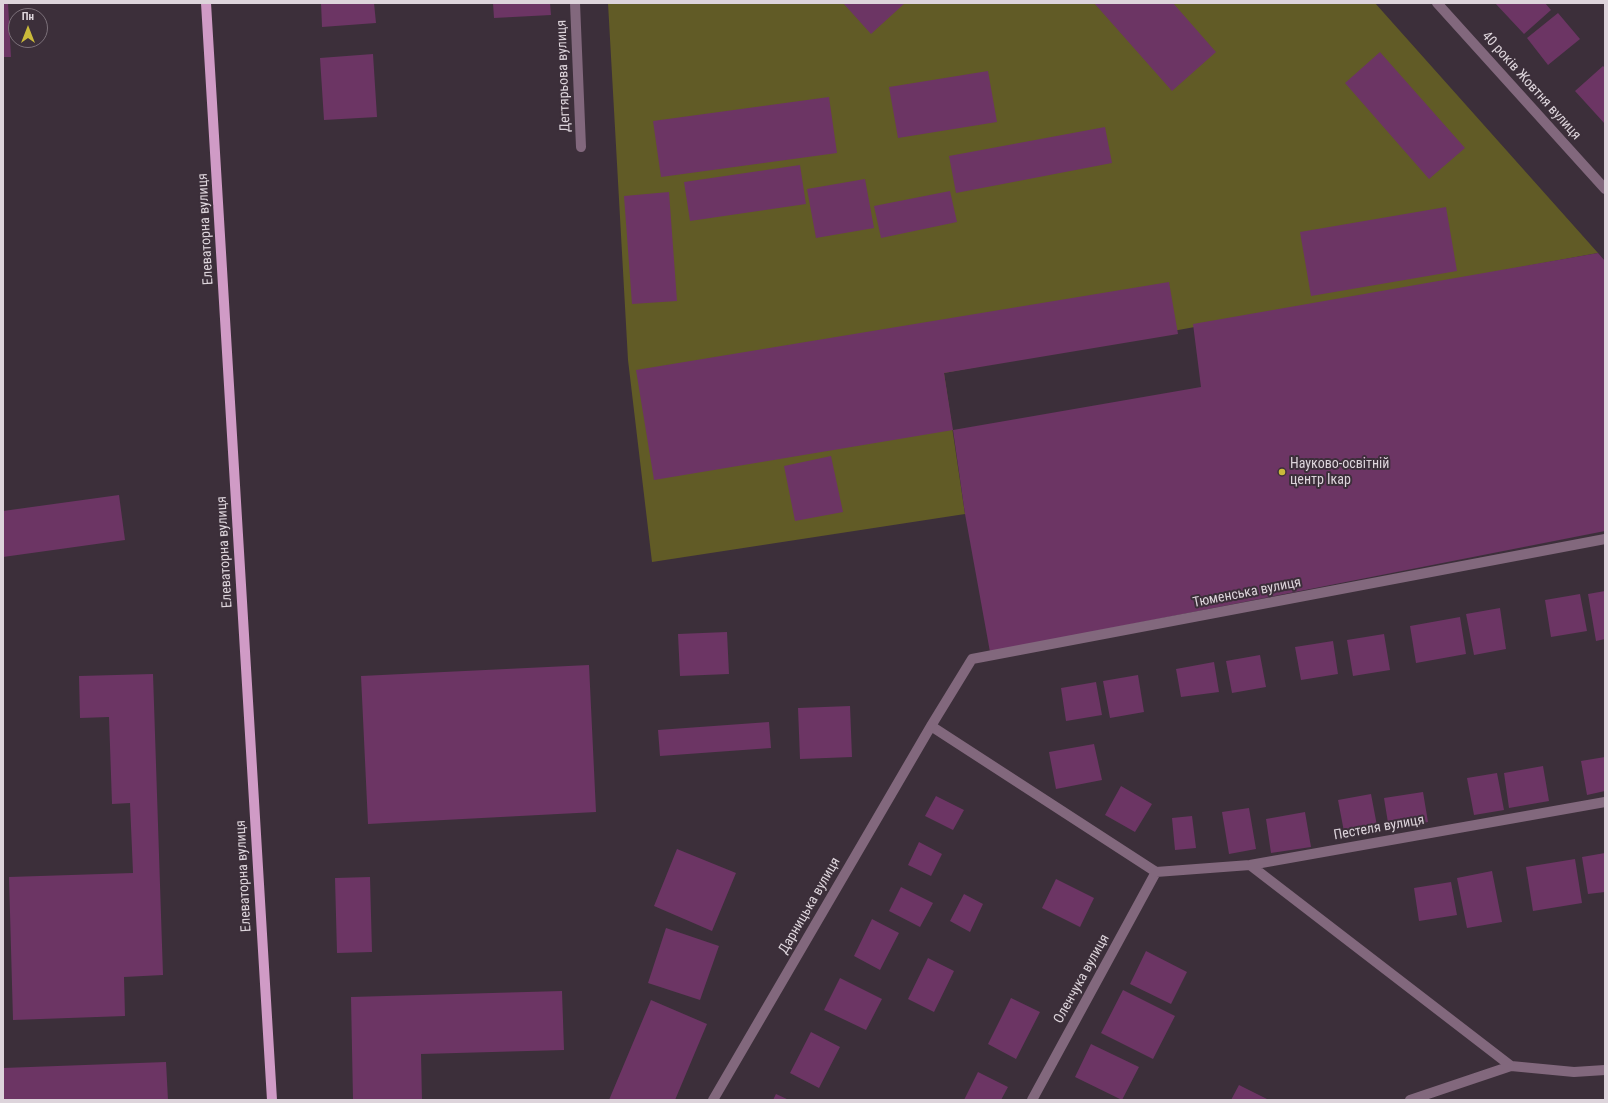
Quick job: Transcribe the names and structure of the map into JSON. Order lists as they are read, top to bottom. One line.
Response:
{"streets":{"main road":["Елеваторна вулиця"],"street":["Дегтярьова вулиця","40 років Жовтня вулиця","Тюменська вулиця","Пестеля вулиця","Дарницька вулиця","Оленчука вулиця"]},"crossings":[["Тюменська вулиця","Дарницька вулиця"],["Пестеля вулиця","Оленчука вулиця"]],"places":["Науково-освітній центр Ікар"],"north":"top"}
